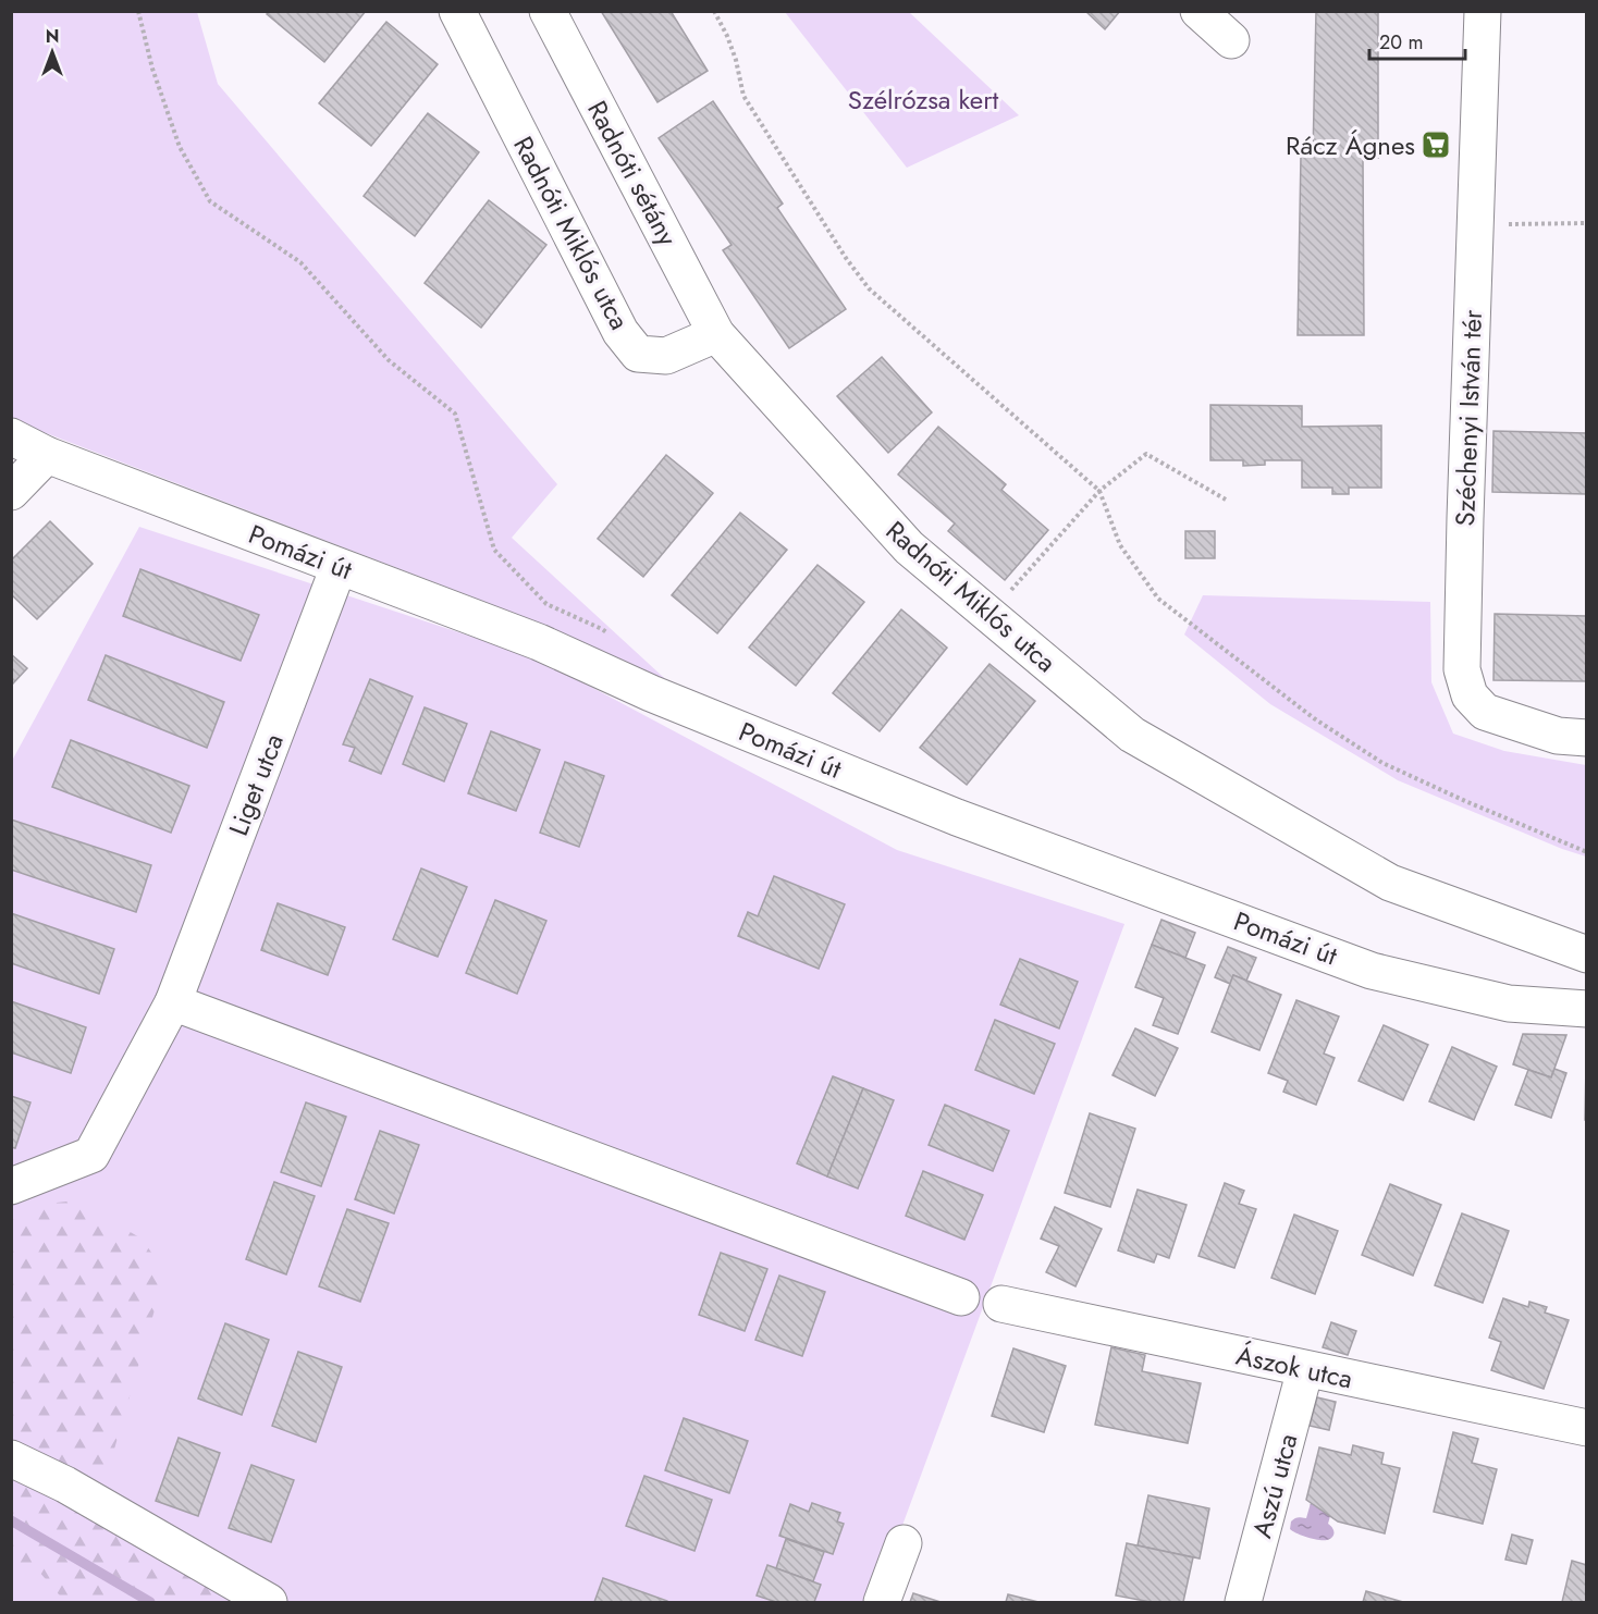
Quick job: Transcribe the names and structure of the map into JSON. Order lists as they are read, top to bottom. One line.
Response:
{"streets":{"street":["Radnóti sétány","Radnóti Miklós utca","Széchenyi István tér","Pomázi út","Liget utca","Ászok utca","Aszú utca"]},"crossings":[["Radnóti sétány","Radnóti Miklós utca"],["Pomázi út","Liget utca"],["Ászok utca","Aszú utca"]],"parks":["Szélrózsa kert"],"places":{"supermarket":["Rácz Ágnes"]},"scale_bar":"20 m","north":"top"}
